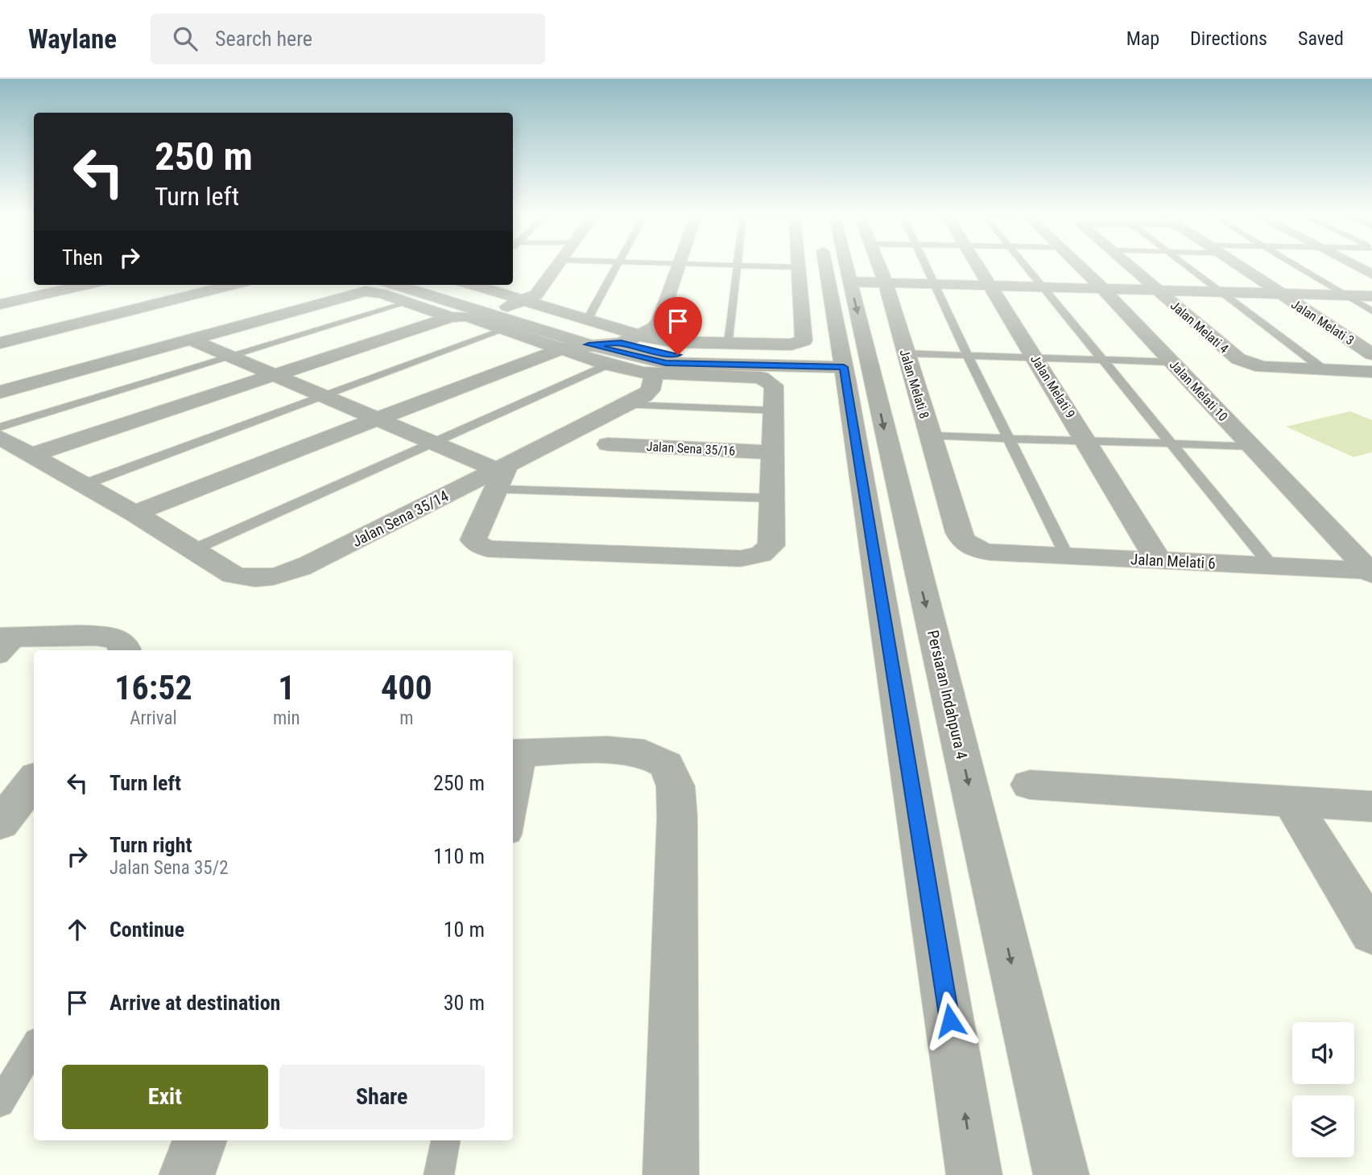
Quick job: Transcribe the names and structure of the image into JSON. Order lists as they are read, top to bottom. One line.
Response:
{"streets":{"street":["Jalan Melati 3","Jalan Melati 4","Jalan Melati 8","Jalan Melati 9","Jalan Melati 10","Jalan Sena 35/16","Jalan Sena 35/14","Jalan Melati 6","Persiaran Indahpura 4"]},"crossings":[["Jalan Melati 8","Jalan Melati 6"],["Jalan Melati 9","Jalan Melati 6"],["Jalan Melati 10","Jalan Melati 6"]],"page":{"header":"Waylane","search":"Search here","nav":["Map","Directions","Saved"],"turn":["250 m","Turn left"],"then":"Then","eta":["16:52","Arrival","1","min","400","m"],"list":[{"name":"Turn left","value":"250 m"},{"name":"Turn right","note":"Jalan Sena 35/2","value":"110 m"},{"name":"Continue","value":"10 m"},{"name":"Arrive at destination","value":"30 m"}],"buttons":["Exit","Share"]}}
